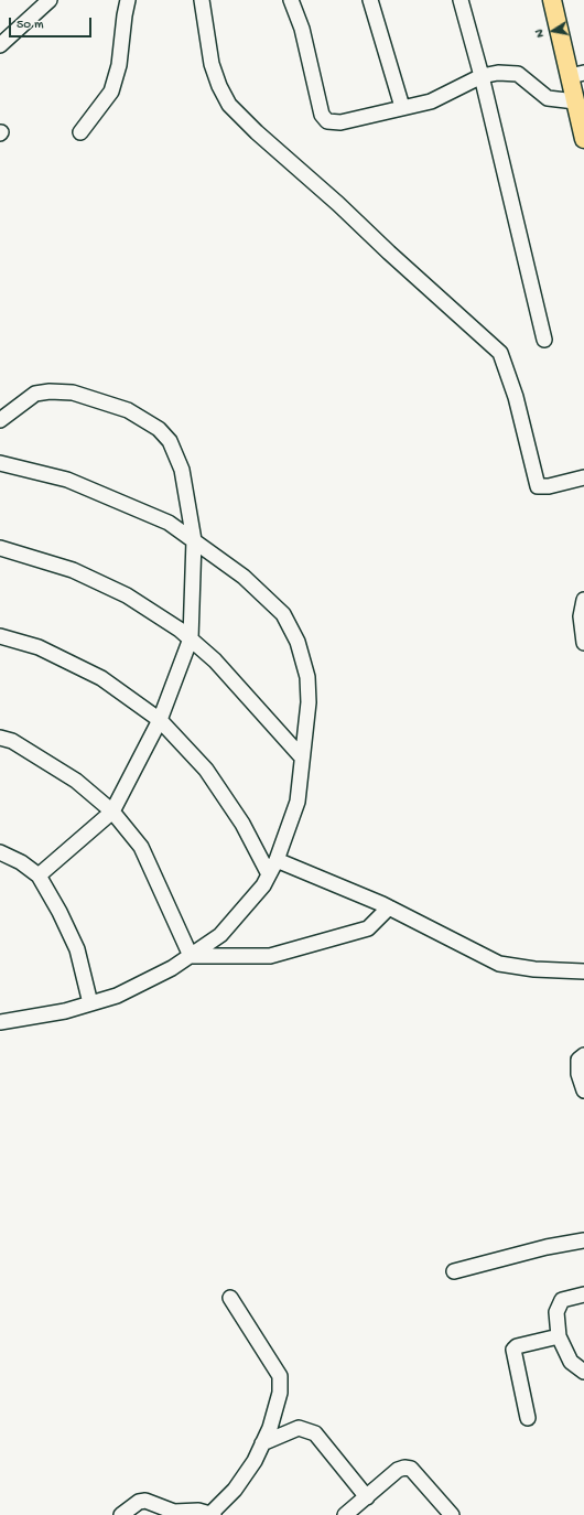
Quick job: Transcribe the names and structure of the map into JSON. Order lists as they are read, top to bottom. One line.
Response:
{"scale_bar":"50 m","north":"left"}
